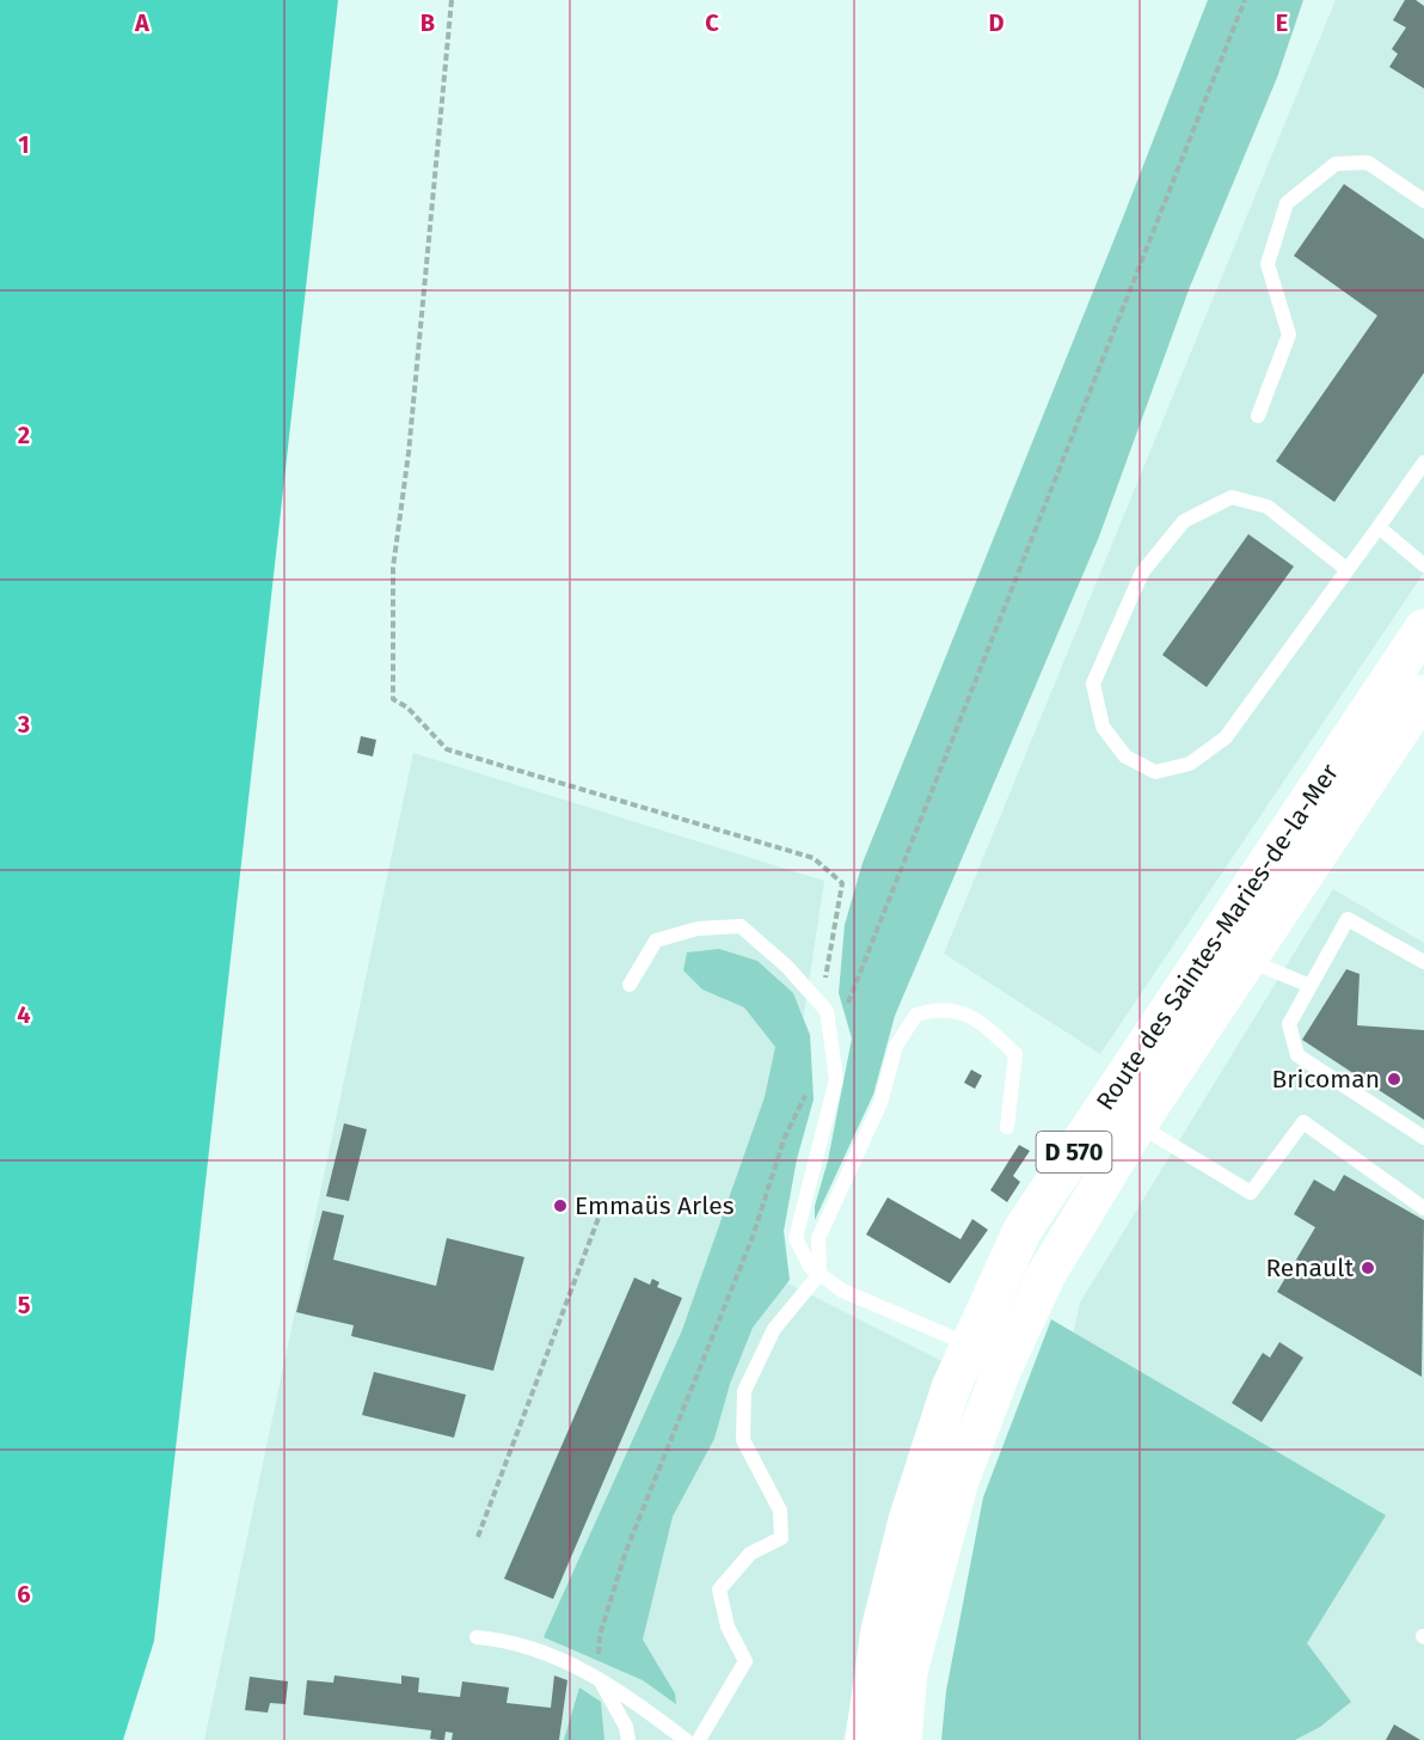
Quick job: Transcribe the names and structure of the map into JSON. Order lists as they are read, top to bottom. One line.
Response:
{"streets":{"main road":["Route des Saintes-Maries-de-la-Mer","D 570"]},"places":["Bricoman","Emmaüs Arles","Renault"],"grid":{"columns":["A","B","C","D","E"],"rows":["1","2","3","4","5","6"]}}
